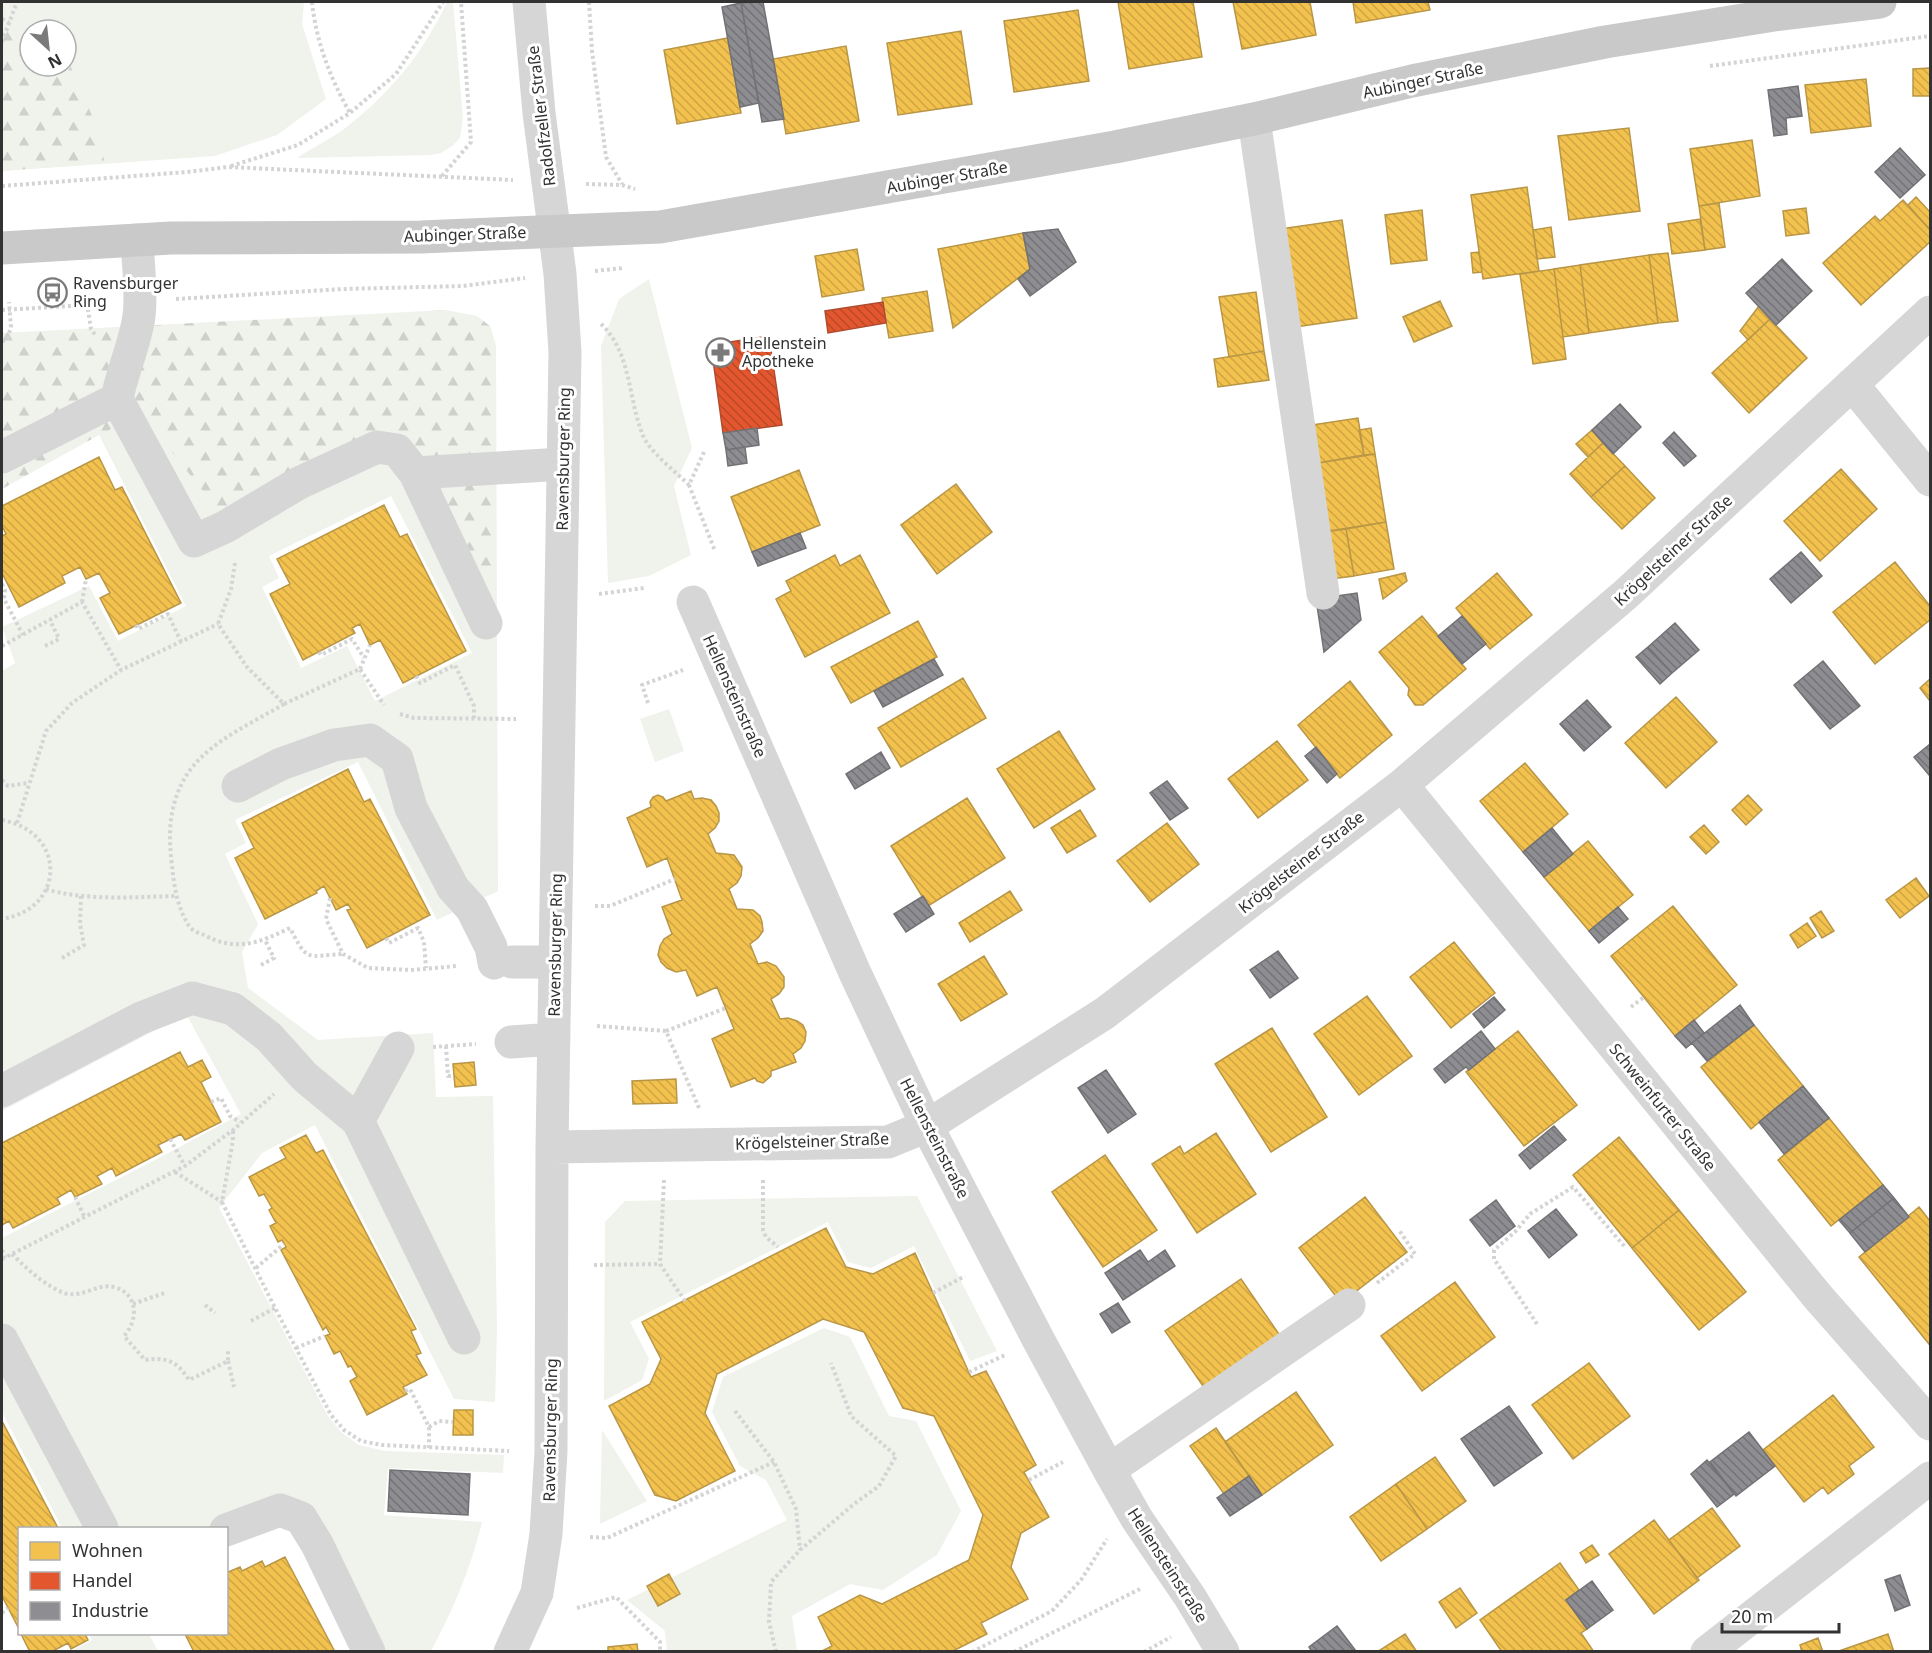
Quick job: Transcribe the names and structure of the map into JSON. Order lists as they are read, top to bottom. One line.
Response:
{"streets":{"main road":["Aubinger Straße"],"street":["Radolfzeller Straße","Ravensburger Ring","Krögelsteiner Straße","Hellensteinstraße","Schweinfurter Straße"]},"crossings":[["Aubinger Straße","Radolfzeller Straße"],["Aubinger Straße","Ravensburger Ring"],["Radolfzeller Straße","Ravensburger Ring"],["Ravensburger Ring","Krögelsteiner Straße"],["Krögelsteiner Straße","Hellensteinstraße"],["Krögelsteiner Straße","Schweinfurter Straße"]],"places":{"bus stop":["Ravensburger Ring"],"pharmacy":["Hellenstein Apotheke"]},"legend":["Wohnen","Handel","Industrie"],"scale_bar":"20 m","north":"bottom right"}
